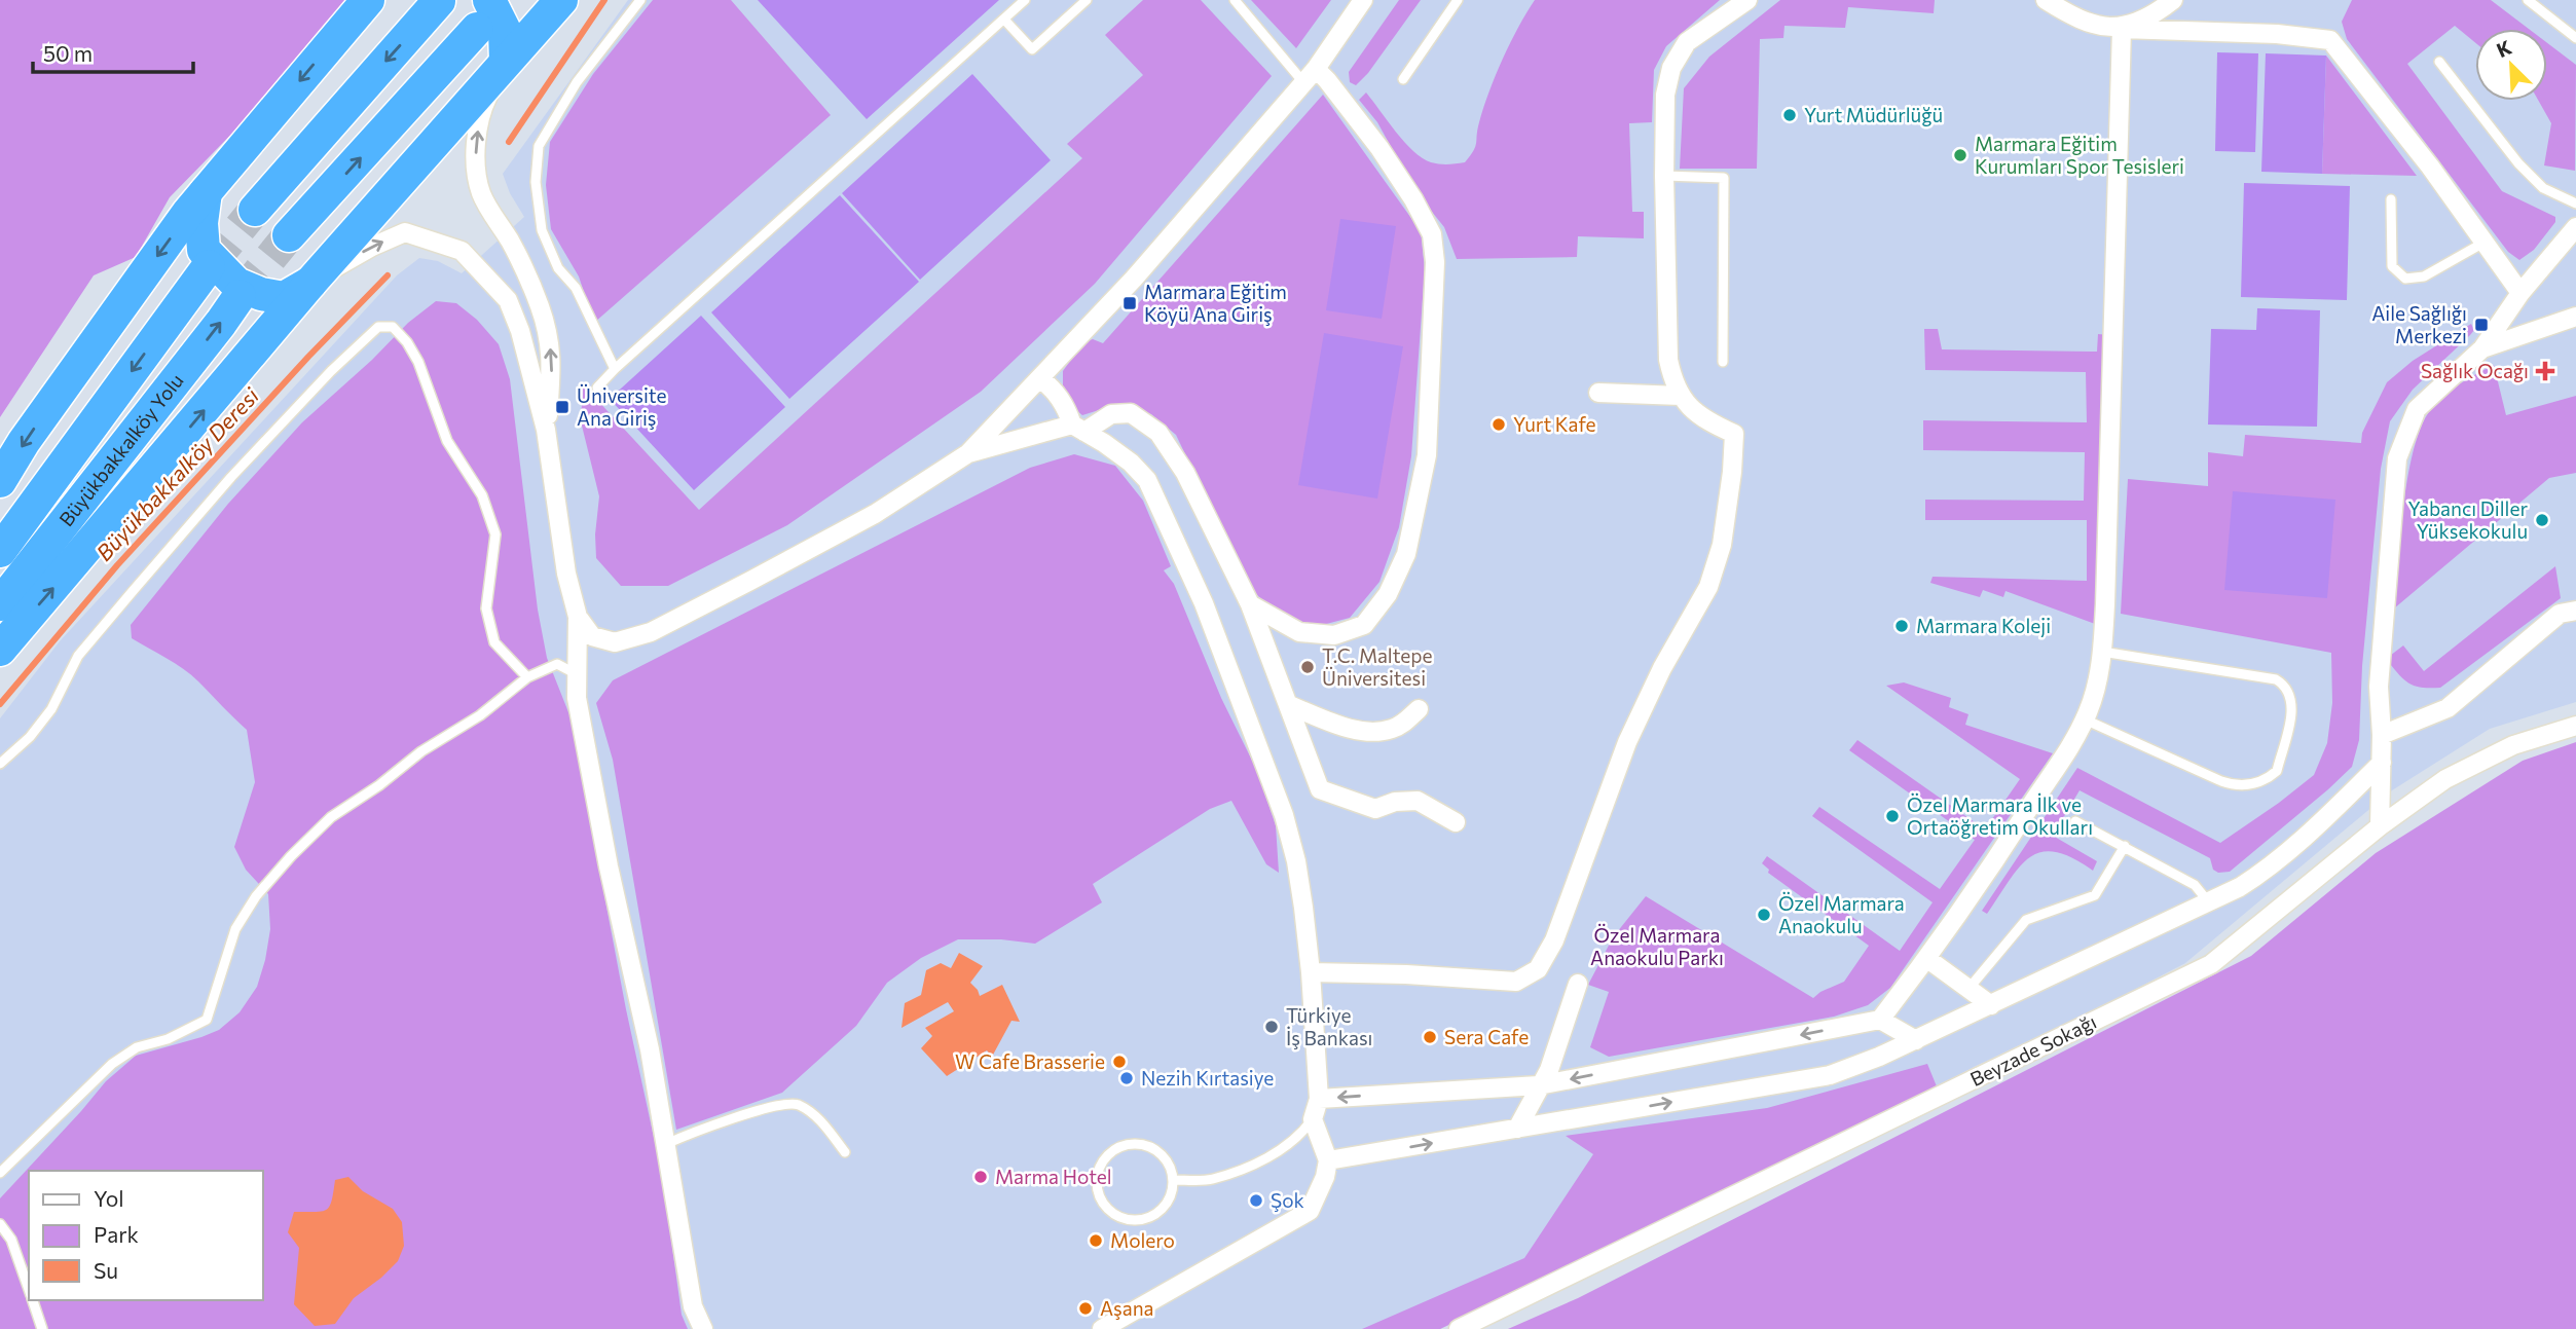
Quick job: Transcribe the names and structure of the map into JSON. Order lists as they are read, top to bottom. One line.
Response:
{"streets":{"highway":["Büyükbakkalköy Yolu"],"street":["Beyzade Sokağı"]},"water":["Büyükbakkalköy Deresi"],"parks":["Özel Marmara Anaokulu Parkı"],"places":{"other":["Yurt Müdürlüğü","Marmara Eğitim Kurumları Spor Tesisleri","Yurt Kafe","Yabancı Diller Yüksekokulu","Marmara Koleji","T.C. Maltepe Üniversitesi","Özel Marmara İlk ve Ortaöğretim Okulları","Özel Marmara Anaokulu","Türkiye İş Bankası","Sera Cafe","W Cafe Brasserie","Nezih Kırtasiye","Marma Hotel","Şok","Molero","Aşana"],"transit":["Marmara Eğitim Köyü Ana Giriş","Aile Sağlığı Merkezi","Üniversite Ana Giriş"],"health":["Sağlık Ocağı"]},"legend":["Yol","Park","Su"],"scale_bar":"50 m","north":"top left"}
